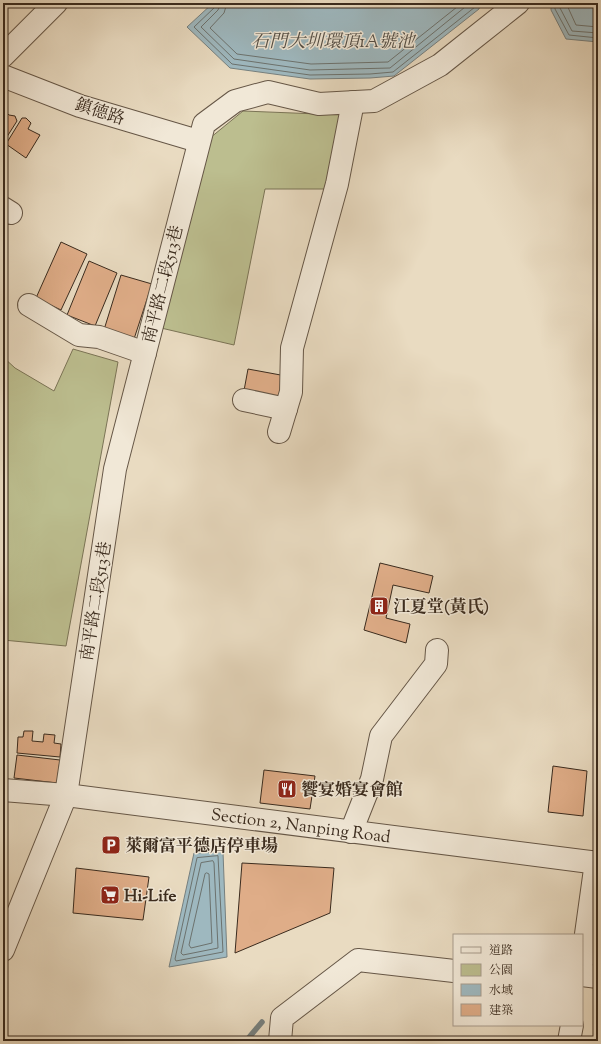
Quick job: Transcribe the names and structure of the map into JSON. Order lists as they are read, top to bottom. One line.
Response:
{"streets":{"street":["鎮德路","南平路二段513巷","Section 2, Nanping Road"]},"crossings":[["鎮德路","南平路二段513巷"],["南平路二段513巷","Section 2, Nanping Road"]],"water":["石門大圳環頂1A號池"],"places":{"building":["江夏堂(黃氏)"],"restaurant":["饗宴婚宴會館"],"parking":["萊爾富平德店停車場"],"supermarket":["Hi-Life"]},"legend":["道路","公園","水域","建築"]}
